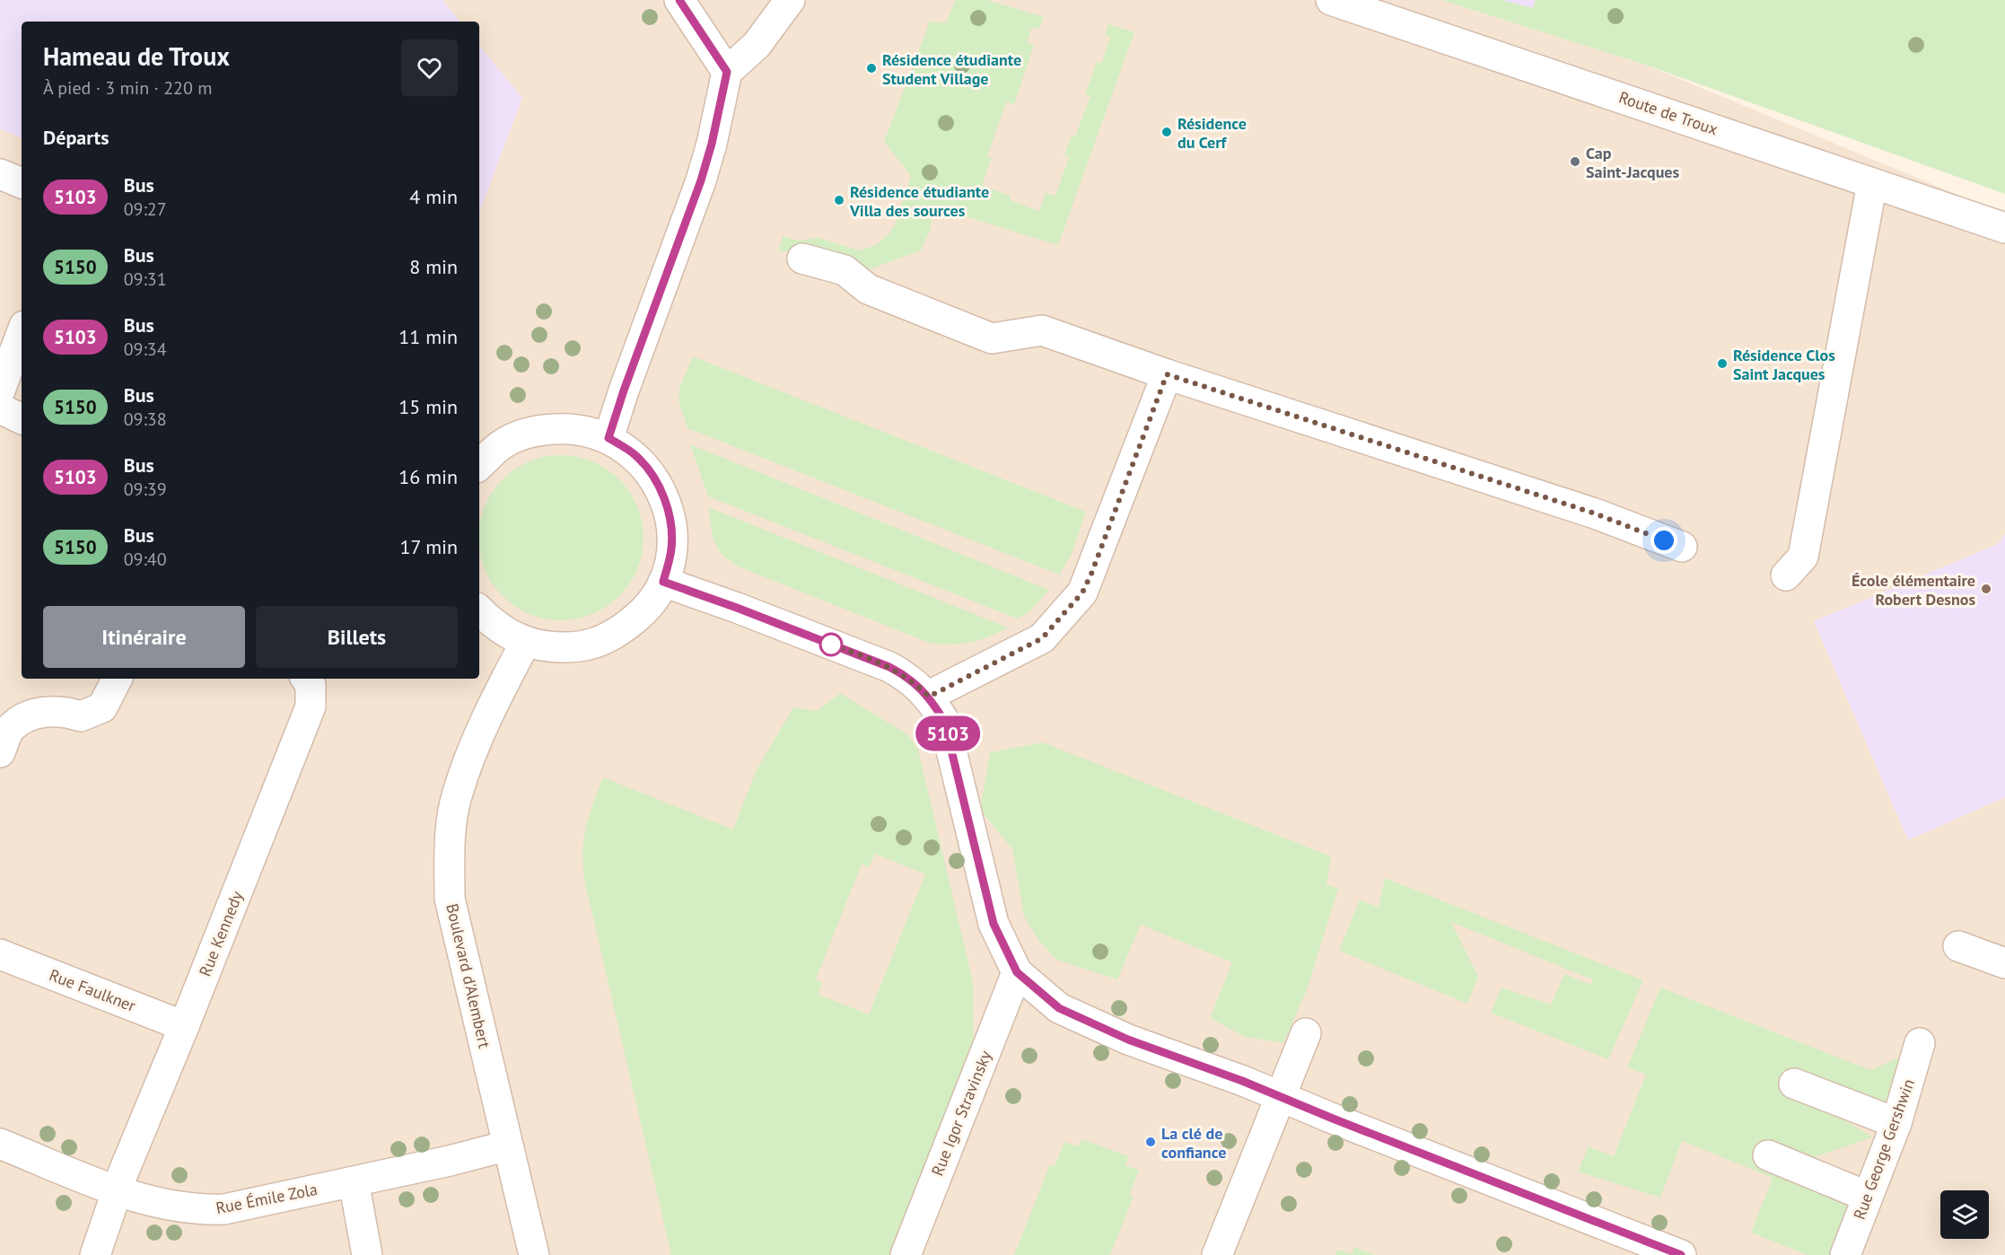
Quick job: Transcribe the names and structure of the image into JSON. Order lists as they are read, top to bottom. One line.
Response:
{"streets":{"street":["Route de Troux","Rue Kennedy","Boulevard d'Alembert","Rue Faulkner","Rue Igor Stravinsky","Rue George Gershwin","Rue Émile Zola"]},"crossings":[["Rue Kennedy","Rue Faulkner"],["Rue Kennedy","Rue Émile Zola"],["Boulevard d'Alembert","Rue Émile Zola"]],"places":["Résidence étudiante Student Village","Résidence du Cerf","Cap Saint-Jacques","Résidence étudiante Villa des sources","Résidence Clos Saint Jacques","École élémentaire Robert Desnos","La clé de confiance"],"lines":["bus line 5103"],"page":{"on_map":"5103","heading":[["Hameau de Troux","À pied · 3 min · 220 m"],"Départs"],"list":[{"mark":"5103","name":"Bus","note":"09:27","value":"4 min"},{"mark":"5150","name":"Bus","note":"09:31","value":"8 min"},{"mark":"5103","name":"Bus","note":"09:34","value":"11 min"},{"mark":"5150","name":"Bus","note":"09:38","value":"15 min"},{"mark":"5103","name":"Bus","note":"09:39","value":"16 min"},{"mark":"5150","name":"Bus","note":"09:40","value":"17 min"}],"buttons":["Itinéraire","Billets"]}}
